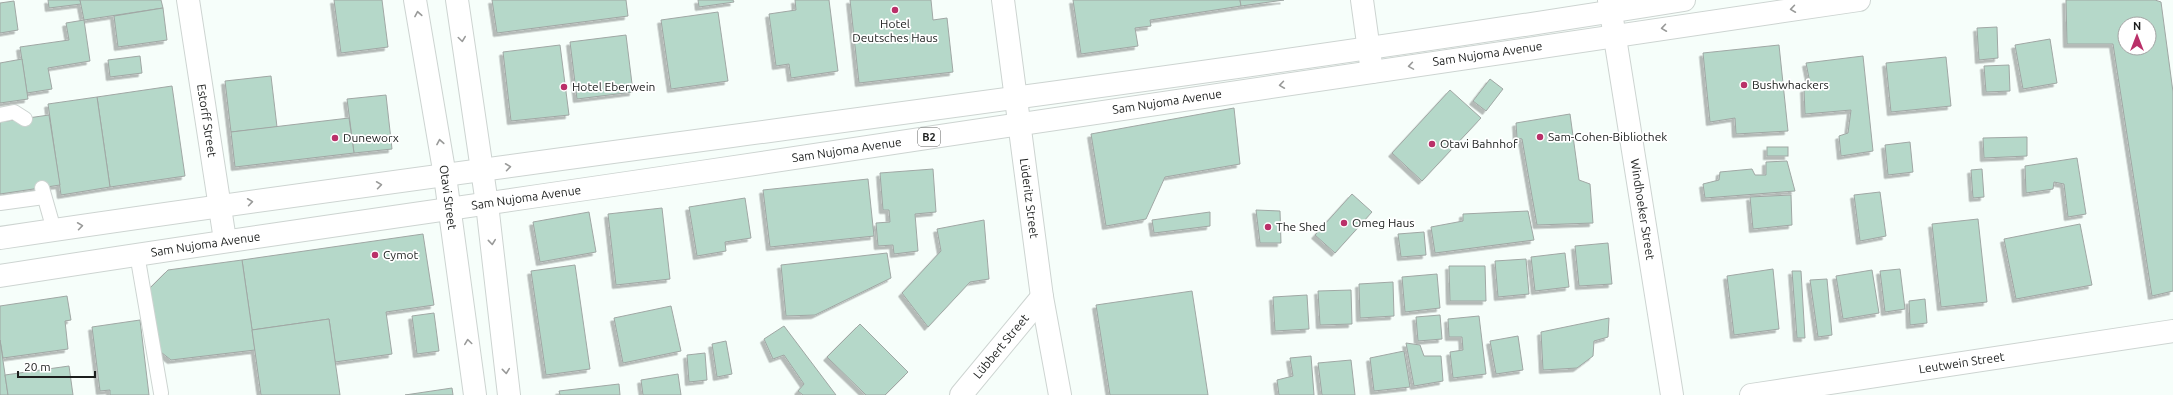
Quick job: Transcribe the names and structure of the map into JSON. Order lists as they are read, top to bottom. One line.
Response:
{"streets":{"main road":["Sam Nujoma Avenue","Estorff Street","B2","Otavi Street","Lüderitz Street","Windhoeker Street","Lübbert Street","Leutwein Street"]},"crossings":[["Sam Nujoma Avenue","Estorff Street"],["Sam Nujoma Avenue","Otavi Street"],["Sam Nujoma Avenue","Lüderitz Street"],["Sam Nujoma Avenue","Windhoeker Street"],["Lüderitz Street","Lübbert Street"]],"places":["Hotel Deutsches Haus","Bushwhackers","Hotel Eberwein","Sam-Cohen-Bibliothek","Duneworx","Otavi Bahnhof","Omeg Haus","The Shed","Cymot"],"scale_bar":"20 m","north":"top"}
